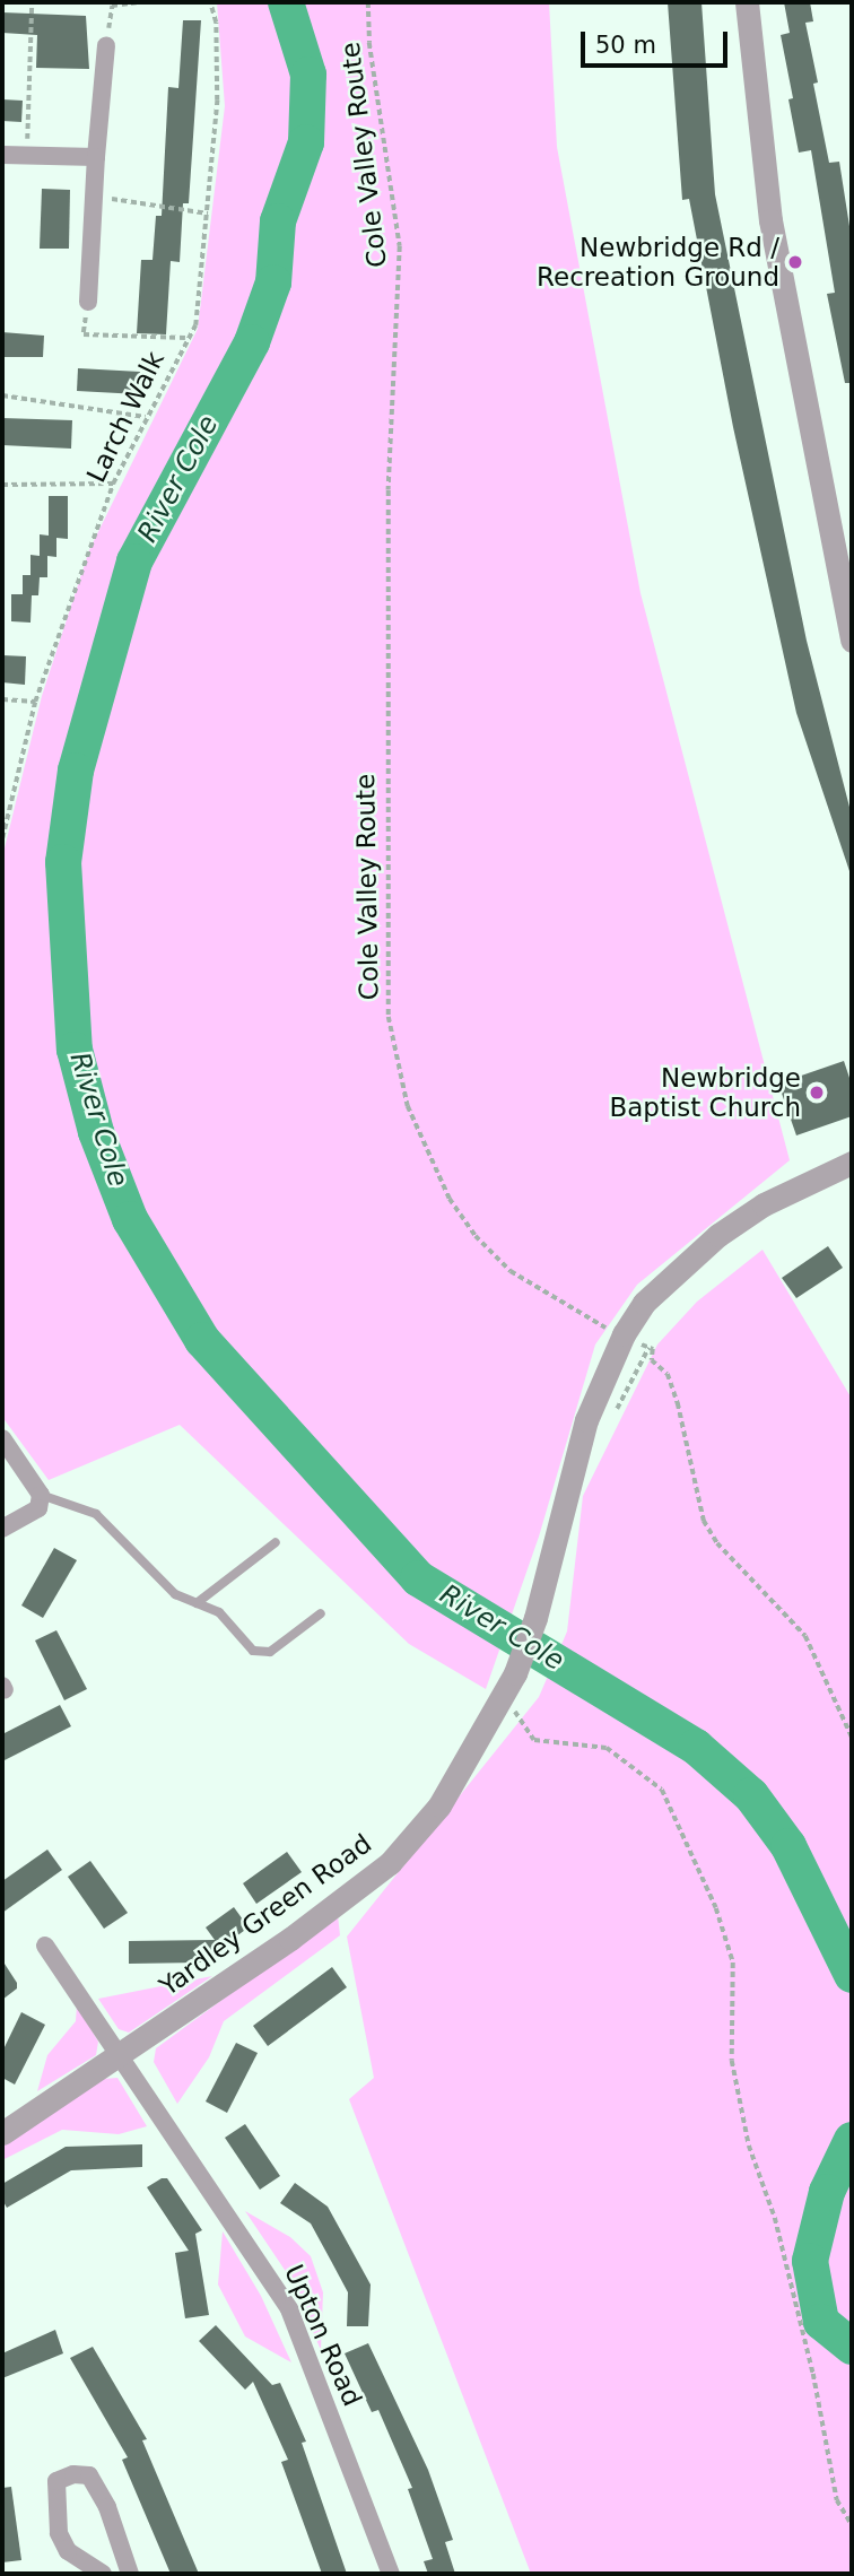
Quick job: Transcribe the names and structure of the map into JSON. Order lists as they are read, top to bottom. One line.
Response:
{"streets":{"street":["Yardley Green Road","Upton Road"],"path":["Cole Valley Route","Larch Walk"]},"crossings":[["Cole Valley Route","Yardley Green Road"],["Yardley Green Road","Upton Road"]],"water":["River Cole"],"places":["Newbridge Rd / Recreation Ground","Newbridge Baptist Church"],"scale_bar":"50 m"}
